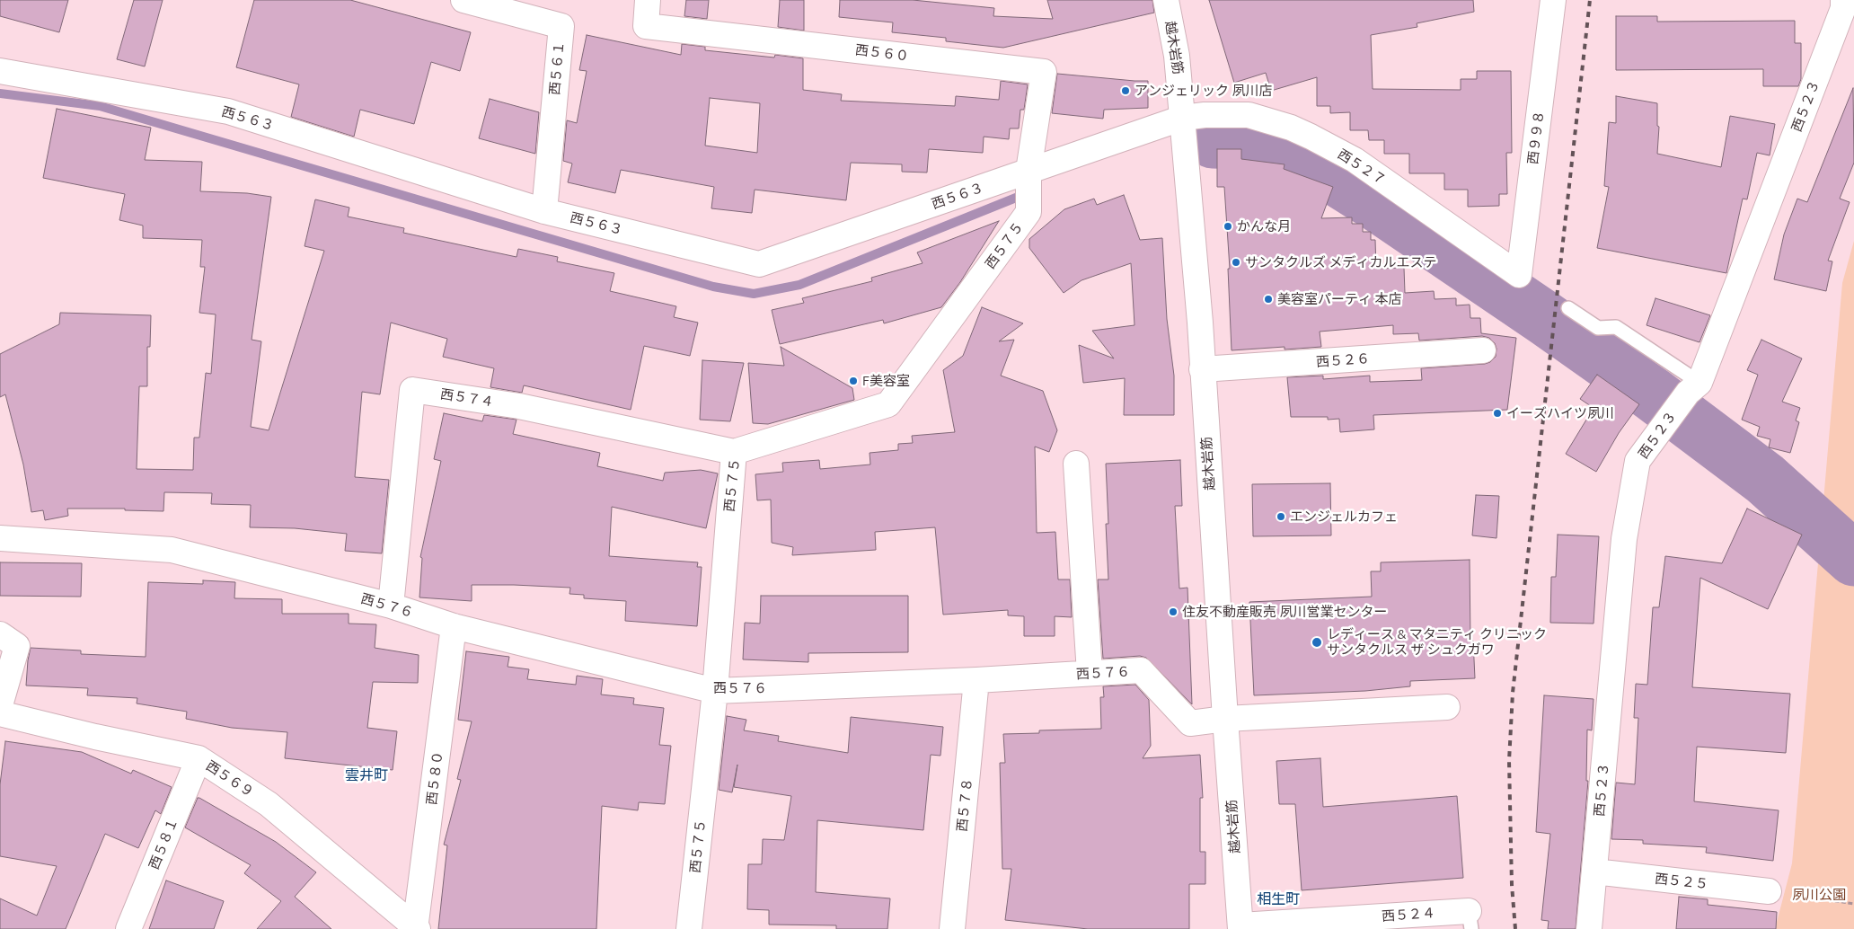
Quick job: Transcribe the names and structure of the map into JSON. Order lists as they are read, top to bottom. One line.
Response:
{"streets":{"street":["越木岩筋","西５６０","西５６１","西５２３","西５６３","西９９８","西５２７","西５７５","西５２６","西５７４","西５７６","西５８０","西５６９","西５７８","西５８１","西５２５","西５２４"]},"crossings":[["越木岩筋","西５６３"],["越木岩筋","西５２７"],["越木岩筋","西５２６"],["越木岩筋","西５７６"],["越木岩筋","西５２４"],["西５６０","西５６３"],["西５６０","西５７５"],["西５６１","西５６３"],["西５２３","西５２５"],["西５６３","西５２７"],["西５６３","西５７５"],["西９９８","西５２７"],["西５７５","西５７４"],["西５７５","西５７６"],["西５７４","西５７６"],["西５７６","西５８０"],["西５７６","西５７８"],["西５８０","西５６９"],["西５６９","西５８１"]],"districts":["雲井町","相生町"],"parks":["夙川公園"],"places":["アンジェリック 夙川店","かんな月","サンタクルズ メディカルエステ","美容室パーティ 本店","F美容室","イーズハイツ夙川","エンジェルカフェ","住友不動産販売 夙川営業センター","レディース & マタニティ クリニック サンタクルス ザ シュクガワ"]}
